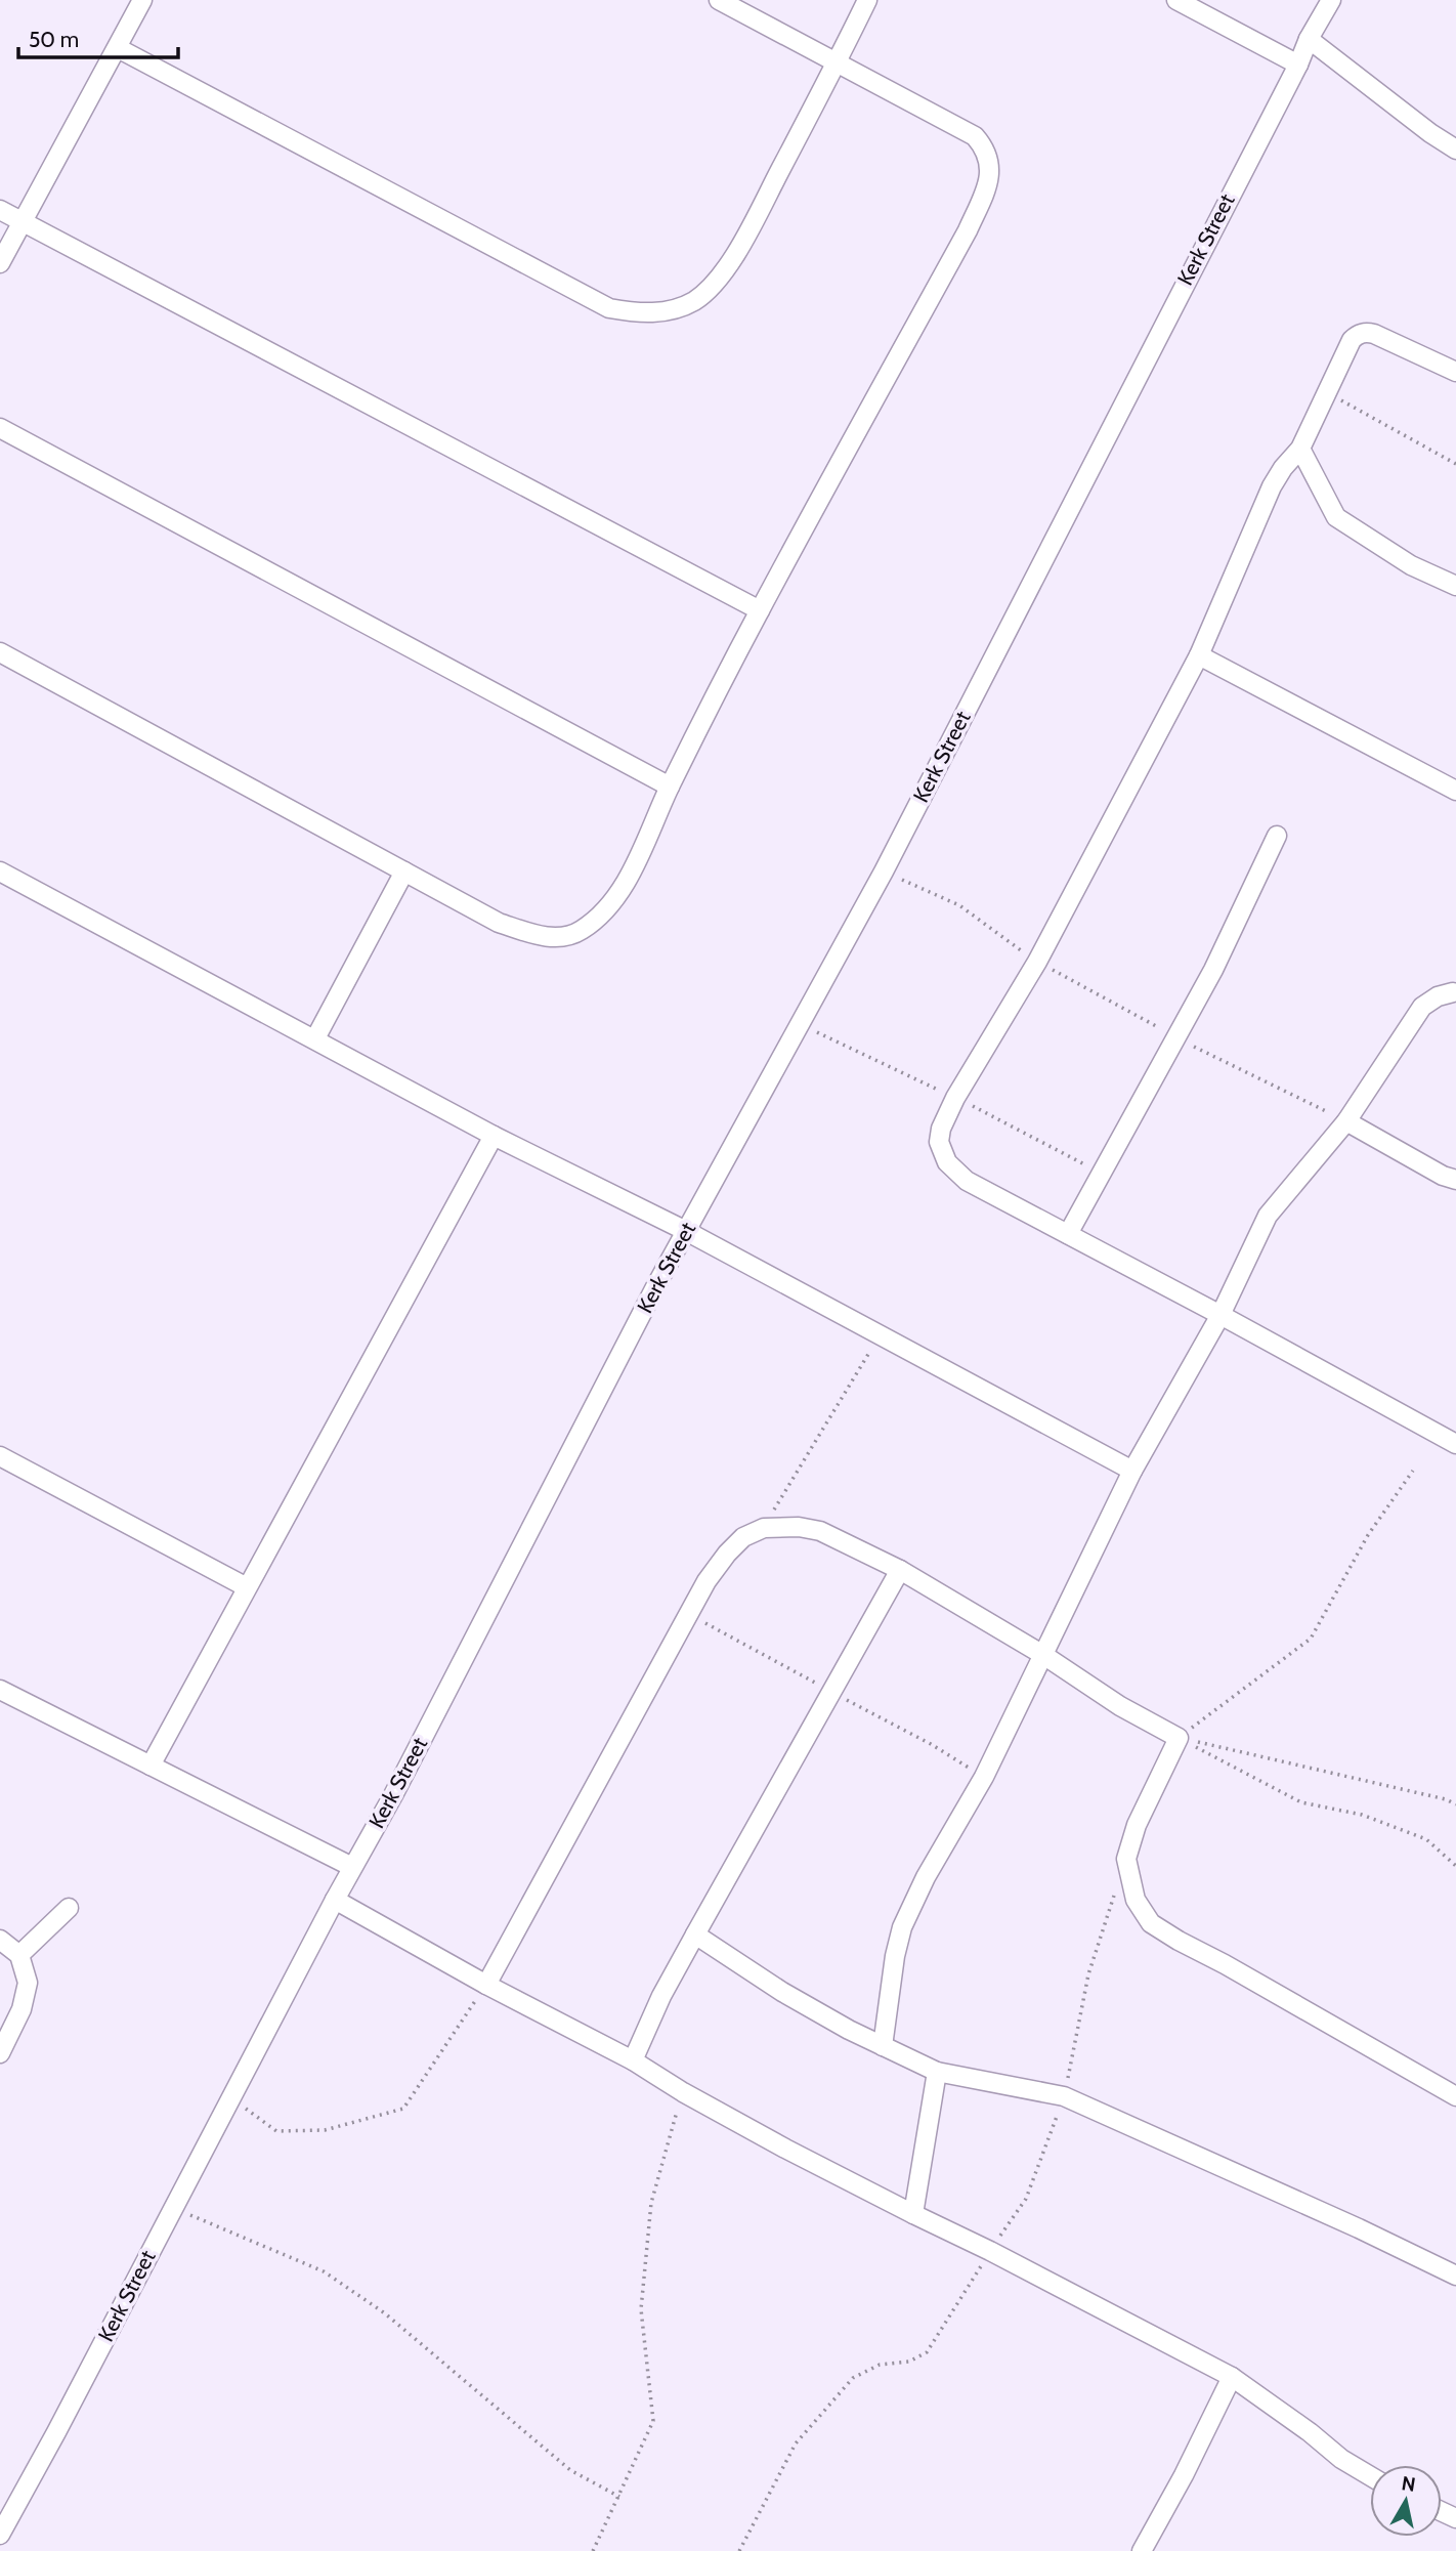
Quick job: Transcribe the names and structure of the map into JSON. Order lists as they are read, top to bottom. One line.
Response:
{"streets":{"street":["Kerk Street"]},"scale_bar":"50 m","north":"top"}
